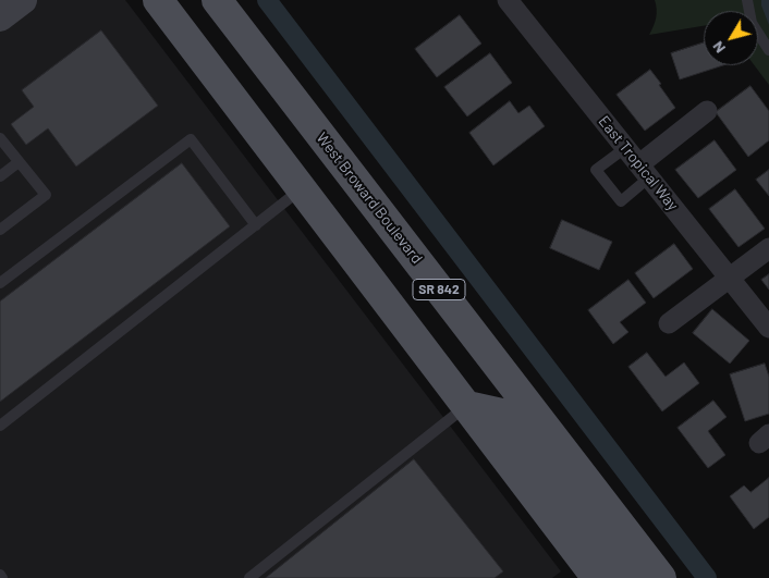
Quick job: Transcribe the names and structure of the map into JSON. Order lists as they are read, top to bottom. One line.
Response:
{"streets":{"main road":["West Broward Boulevard","SR 842"],"street":["East Tropical Way"]},"north":"bottom left"}
